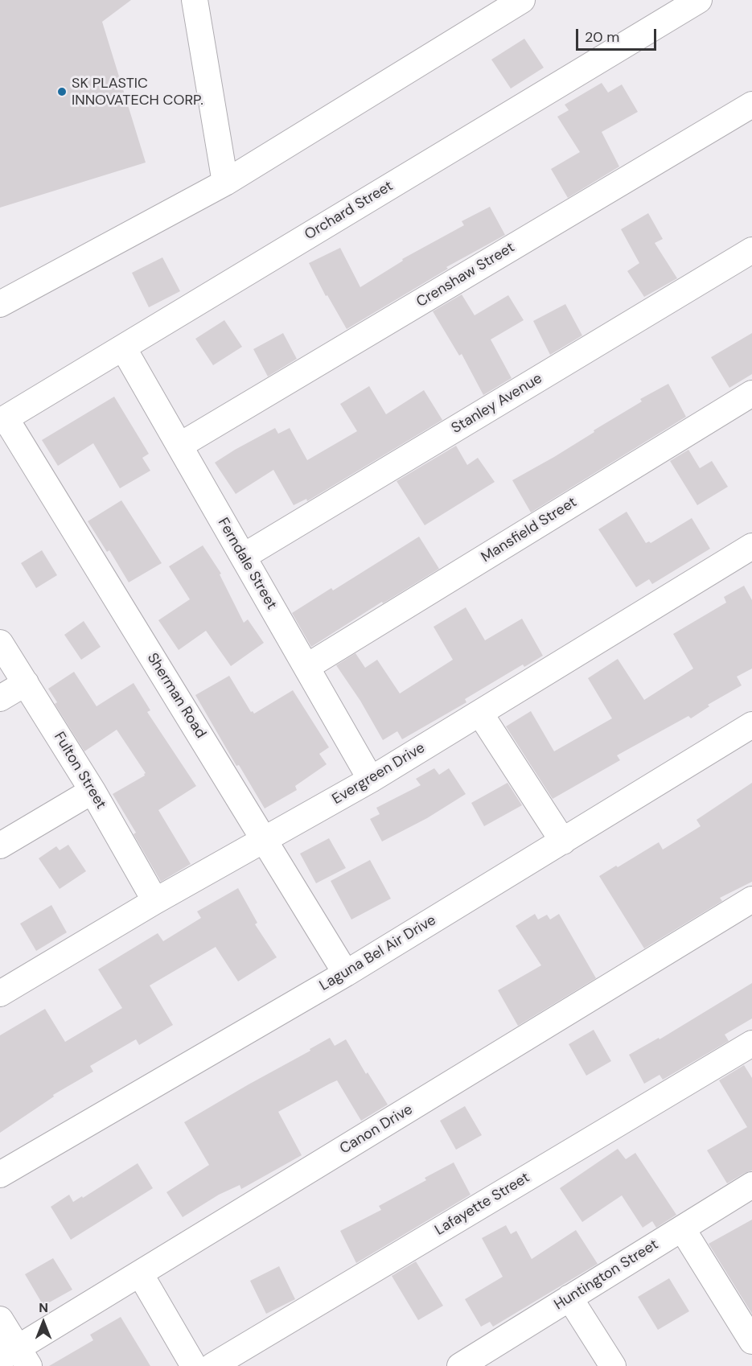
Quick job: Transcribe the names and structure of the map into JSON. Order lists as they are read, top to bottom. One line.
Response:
{"streets":{"street":["Orchard Street","Crenshaw Street","Stanley Avenue","Mansfield Street","Ferndale Street","Sherman Road","Fulton Street","Evergreen Drive","Laguna Bel Air Drive","Canon Drive","Lafayette Street","Huntington Street"]},"crossings":[["Orchard Street","Ferndale Street"],["Orchard Street","Sherman Road"],["Crenshaw Street","Ferndale Street"],["Stanley Avenue","Ferndale Street"],["Mansfield Street","Ferndale Street"],["Ferndale Street","Evergreen Drive"],["Sherman Road","Evergreen Drive"],["Sherman Road","Laguna Bel Air Drive"],["Fulton Street","Evergreen Drive"]],"places":["SK PLASTIC INNOVATECH CORP."],"scale_bar":"20 m","north":"top"}
